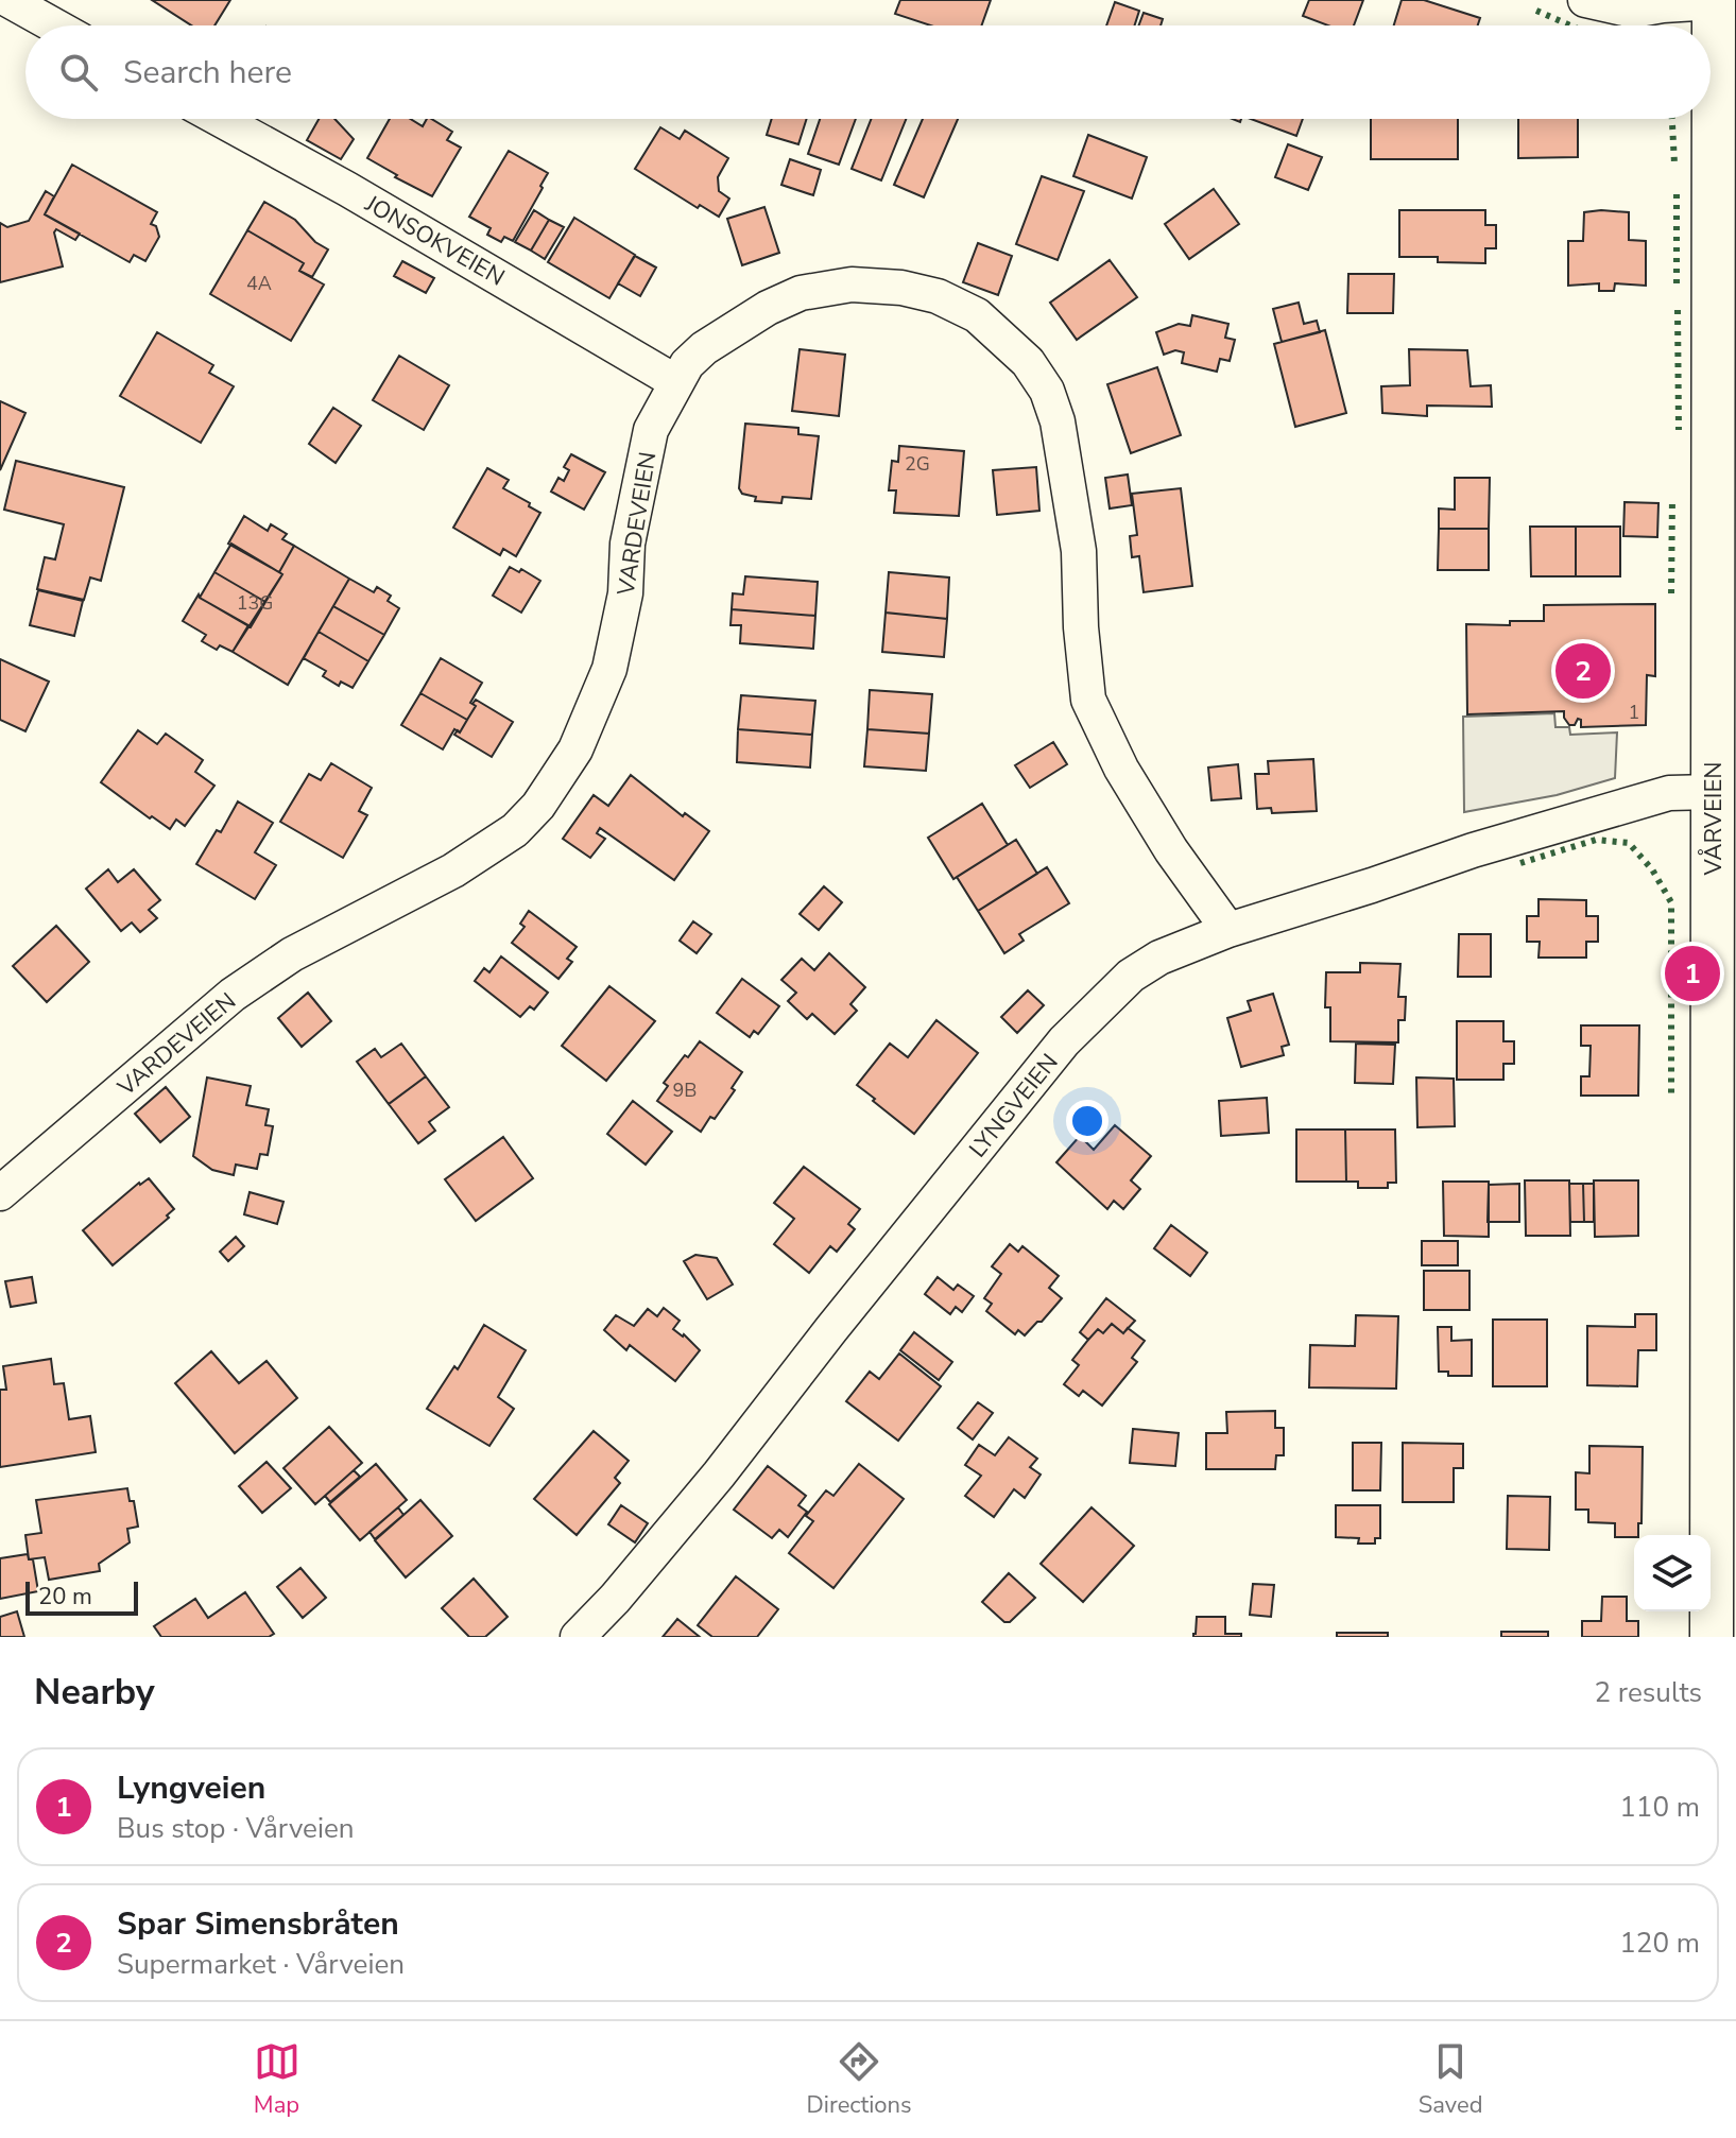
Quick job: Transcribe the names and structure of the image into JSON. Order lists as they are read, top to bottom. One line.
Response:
{"streets":{"street":["JONSOKVEIEN","VARDEVEIEN","VÅRVEIEN","LYNGVEIEN"]},"crossings":[["JONSOKVEIEN","VARDEVEIEN"],["VARDEVEIEN","LYNGVEIEN"],["VÅRVEIEN","LYNGVEIEN"]],"house_numbers":["4A","2G","13G","1","9B"],"scale_bar":"20 m","page":{"search":"Search here","pins":["2","1"],"scale":"20 m","heading":["Nearby","2 results"],"list":[{"mark":"1","name":"Lyngveien","note":"Bus stop · Vårveien","value":"110 m"},{"mark":"2","name":"Spar Simensbråten","note":"Supermarket · Vårveien","value":"120 m"}],"nav":["Map","Directions","Saved"]}}
